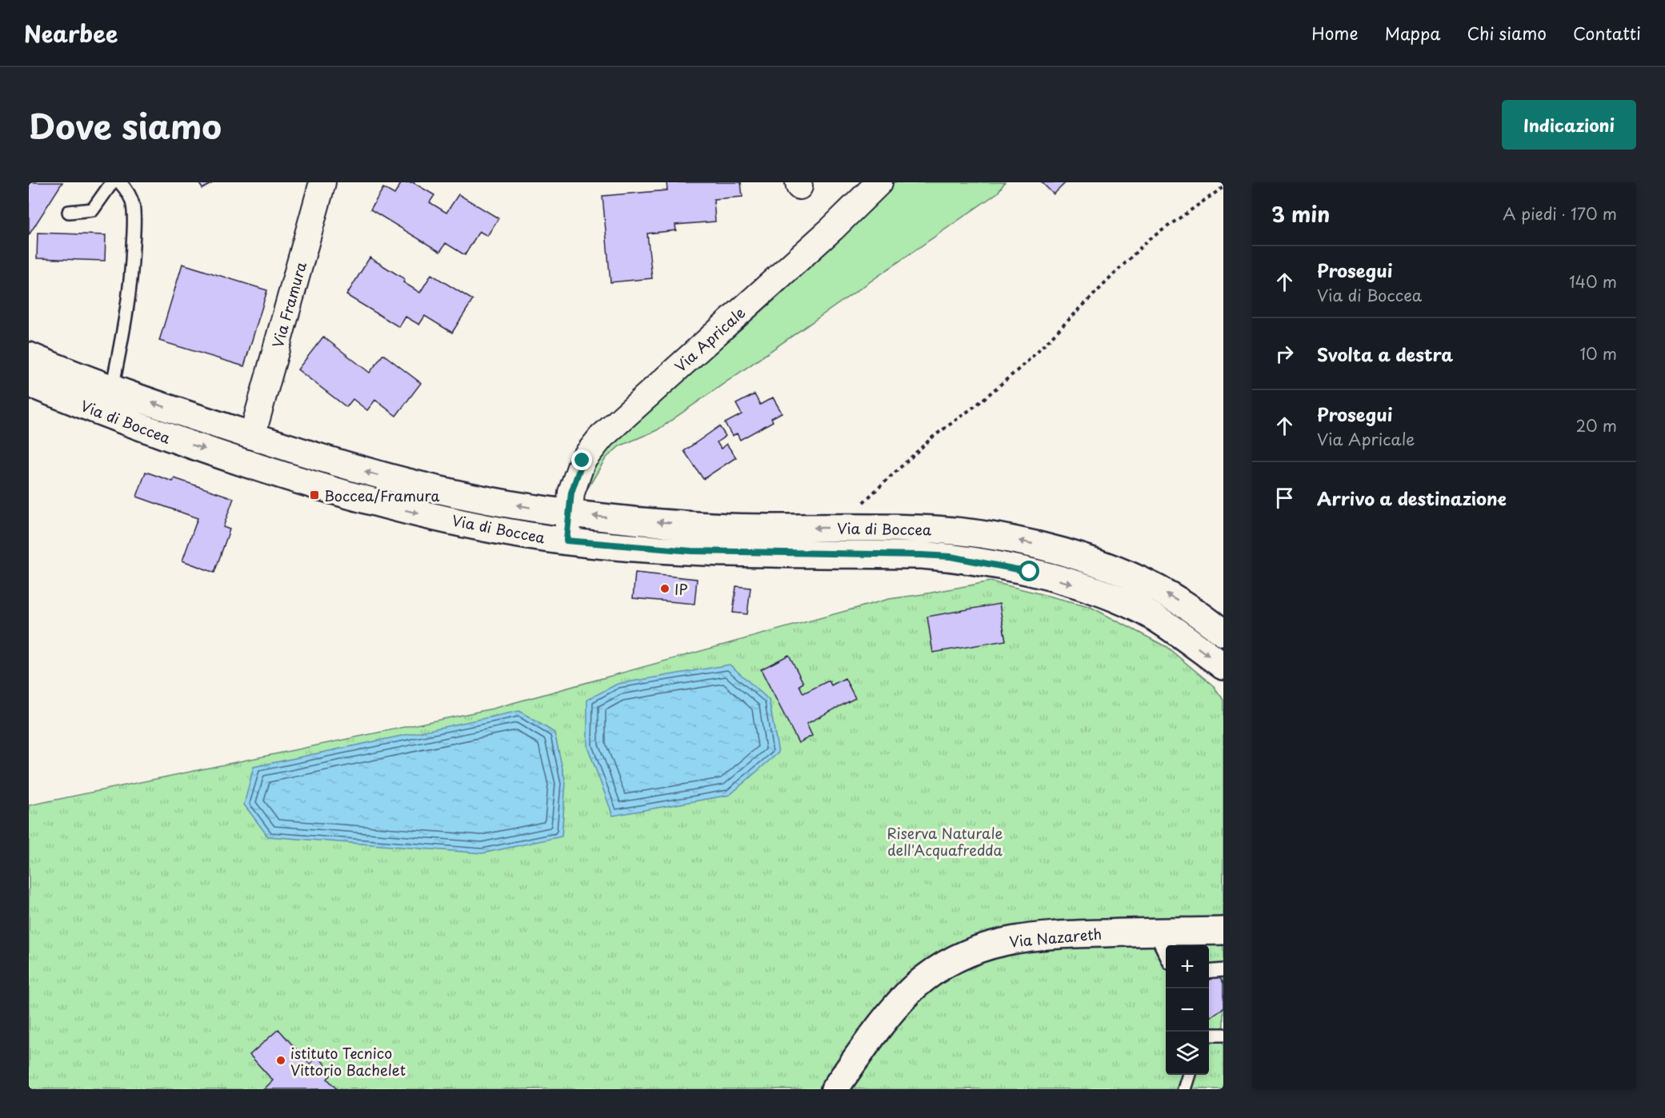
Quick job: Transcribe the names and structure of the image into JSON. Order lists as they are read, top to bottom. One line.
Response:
{"streets":{"main road":["Via di Boccea","Via Nazareth"],"street":["Via Framura","Via Apricale"]},"crossings":[["Via Framura","Via di Boccea"],["Via Apricale","Via di Boccea"]],"parks":["Riserva Naturale dell'Acquafredda"],"places":{"transit":["Boccea/Framura"],"other":["IP","istituto Tecnico Vittorio Bachelet"]},"page":{"header":"Nearbee","nav":["Home","Mappa","Chi siamo","Contatti"],"title":"Dove siamo","buttons":"Indicazioni","heading":["3 min","A piedi · 170 m"],"list":[["Prosegui","Via di Boccea","140 m"],["Svolta a destra","10 m"],["Prosegui","Via Apricale","20 m"],"Arrivo a destinazione"],"map_buttons":["+","−"]}}
